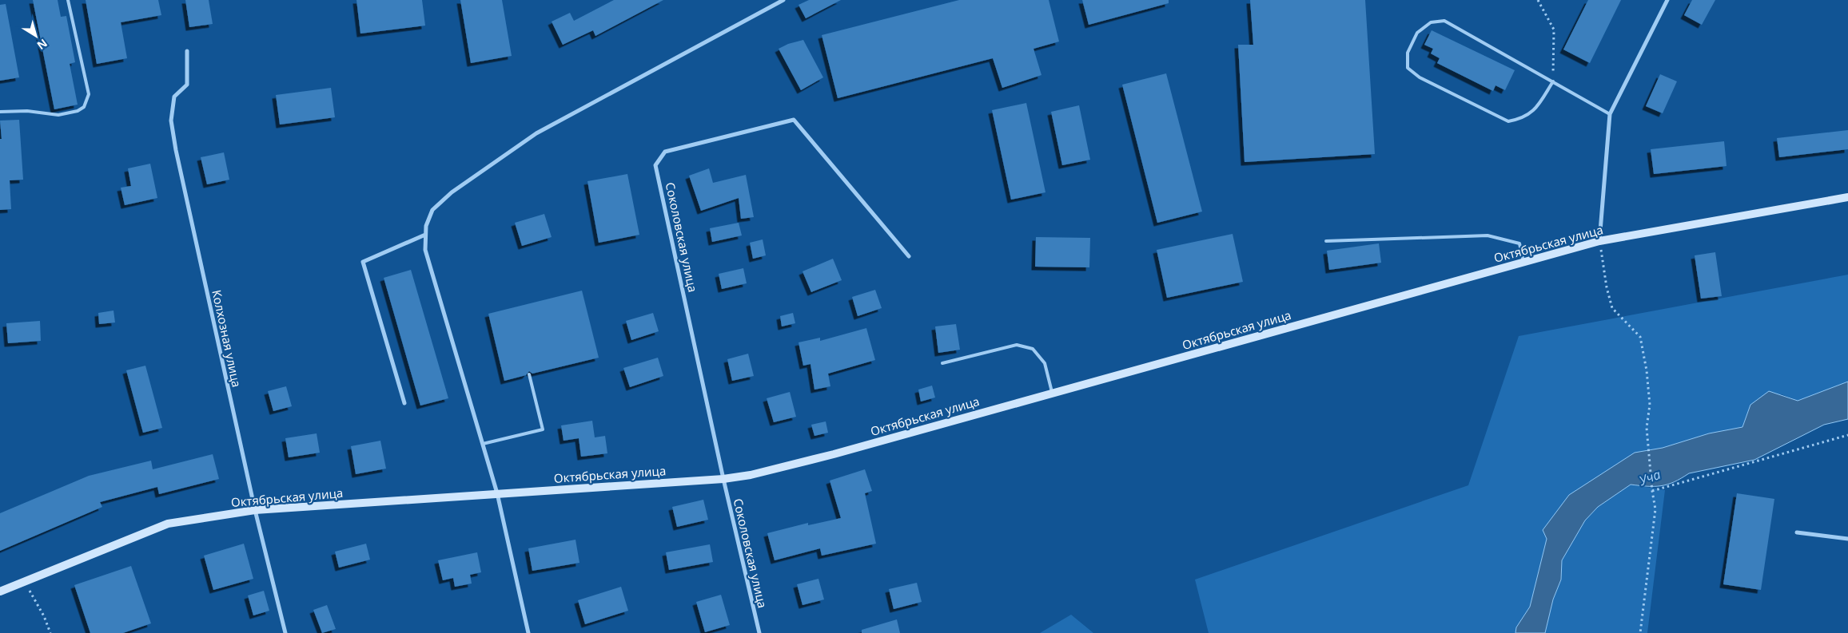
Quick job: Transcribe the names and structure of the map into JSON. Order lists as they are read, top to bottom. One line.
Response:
{"streets":{"street":["Соколовская улица","Октябрьская улица","Колхозная улица"]},"crossings":[["Соколовская улица","Октябрьская улица"],["Октябрьская улица","Колхозная улица"]],"water":["Уча"],"north":"bottom right"}
